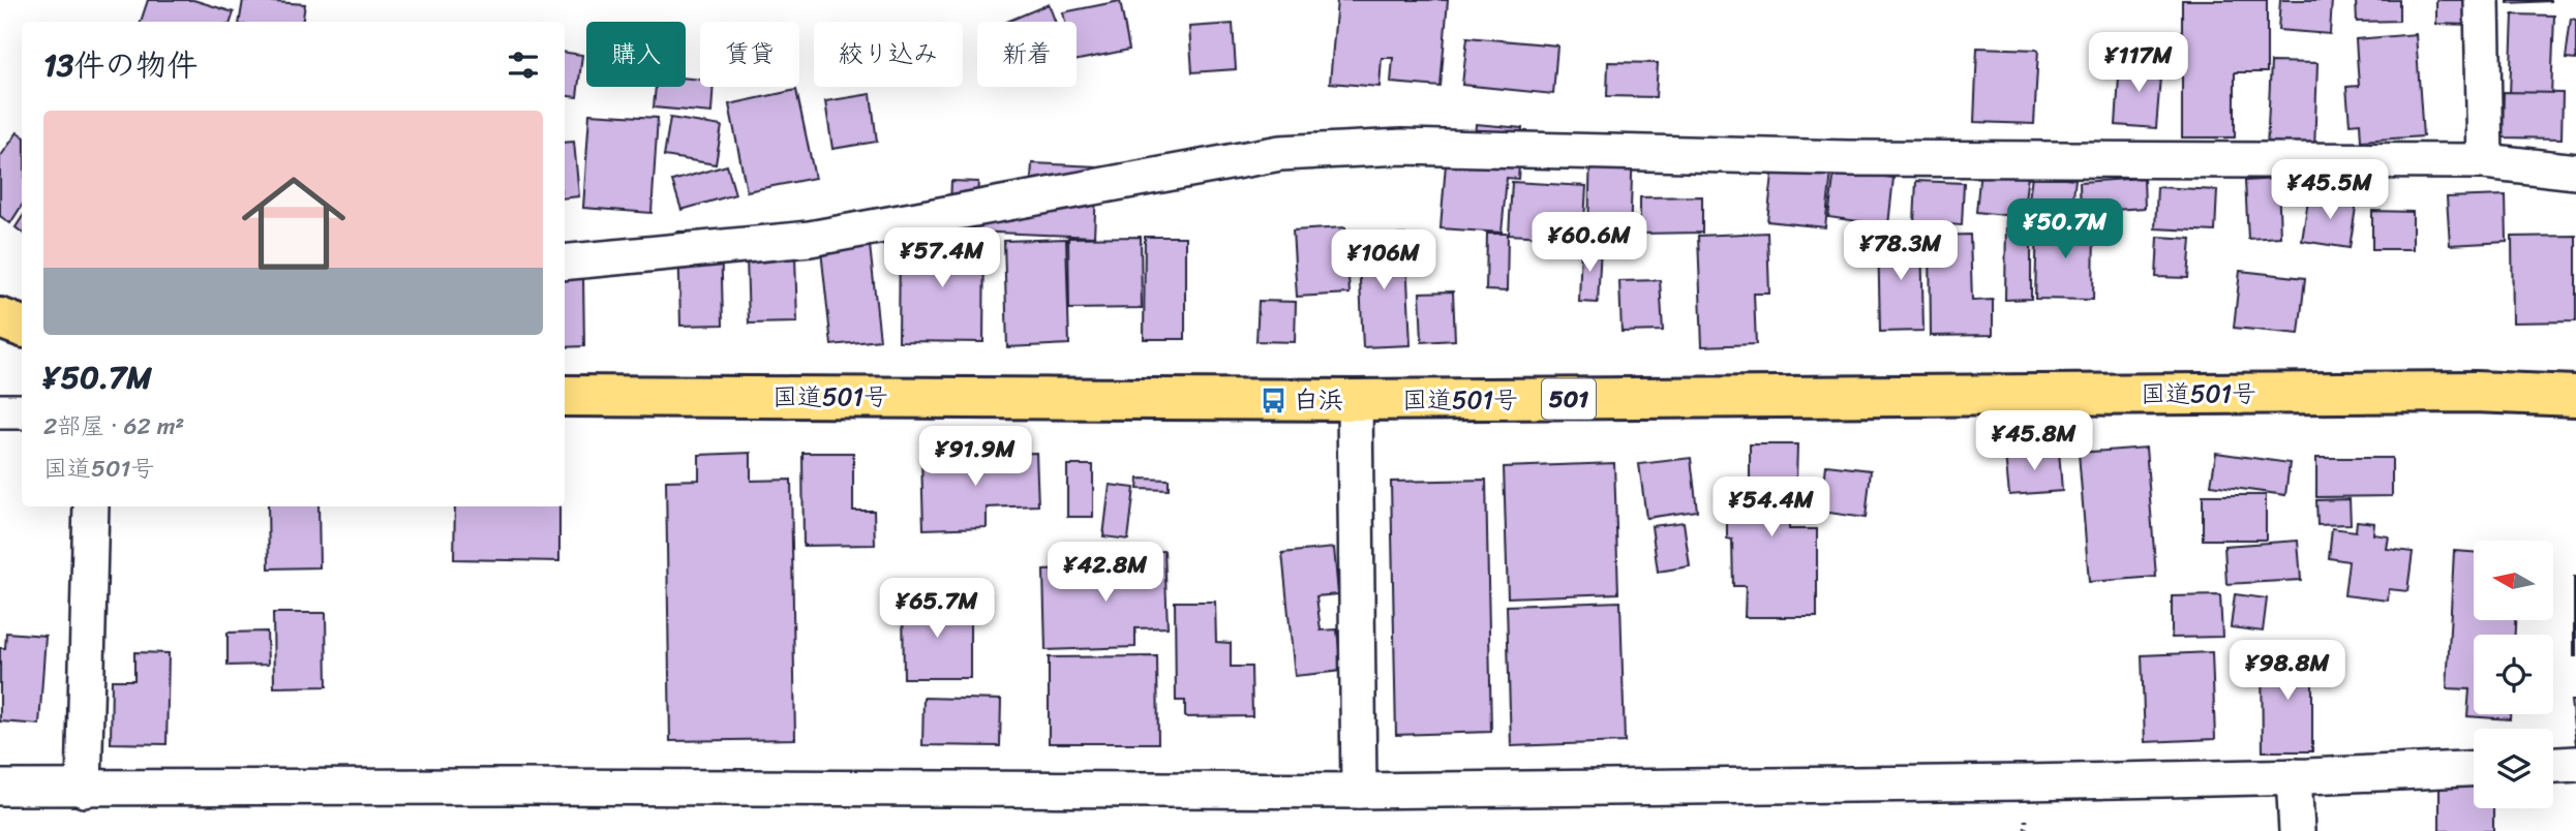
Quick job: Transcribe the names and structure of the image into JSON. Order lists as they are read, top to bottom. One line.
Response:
{"streets":{"highway":["国道501号","501"]},"places":{"bus stop":["白浜"]},"north":"left","page":{"chip":["購入","賃貸","絞り込み","新着"],"heading":"13件の物件","price":["¥117M","¥45.5M","¥50.7M","¥60.6M","¥78.3M","¥57.4M","¥106M","¥45.8M","¥91.9M","¥54.4M","¥42.8M","¥65.7M","¥98.8M"],"list":[{"name":"¥50.7M","note":"2部屋 · 62 m² · 国道501号"}]}}
